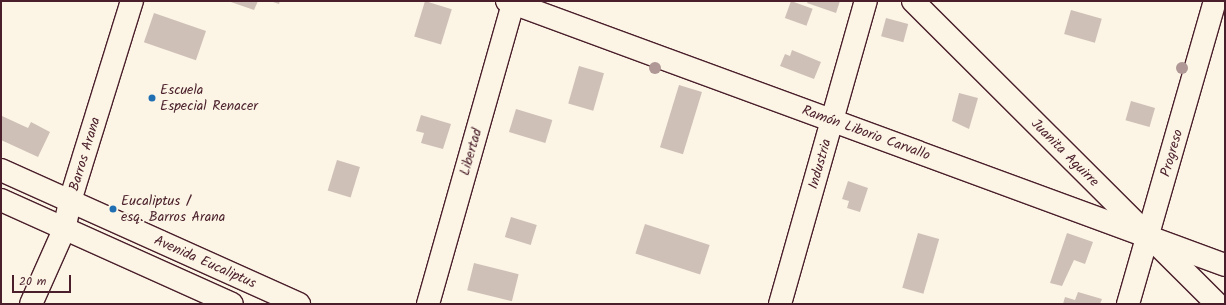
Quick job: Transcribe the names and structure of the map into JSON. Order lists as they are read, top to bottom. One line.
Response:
{"streets":{"street":["Ramón Liborio Carvallo","Libertad","Juanita Aguirre","Progreso","Barros Arana","Industria","Avenida Eucaliptus"]},"crossings":[["Ramón Liborio Carvallo","Libertad"],["Ramón Liborio Carvallo","Juanita Aguirre"],["Ramón Liborio Carvallo","Progreso"],["Ramón Liborio Carvallo","Industria"],["Juanita Aguirre","Progreso"],["Barros Arana","Avenida Eucaliptus"]],"places":["Escuela Especial Renacer","Eucaliptus / esq. Barros Arana"],"scale_bar":"20 m"}
